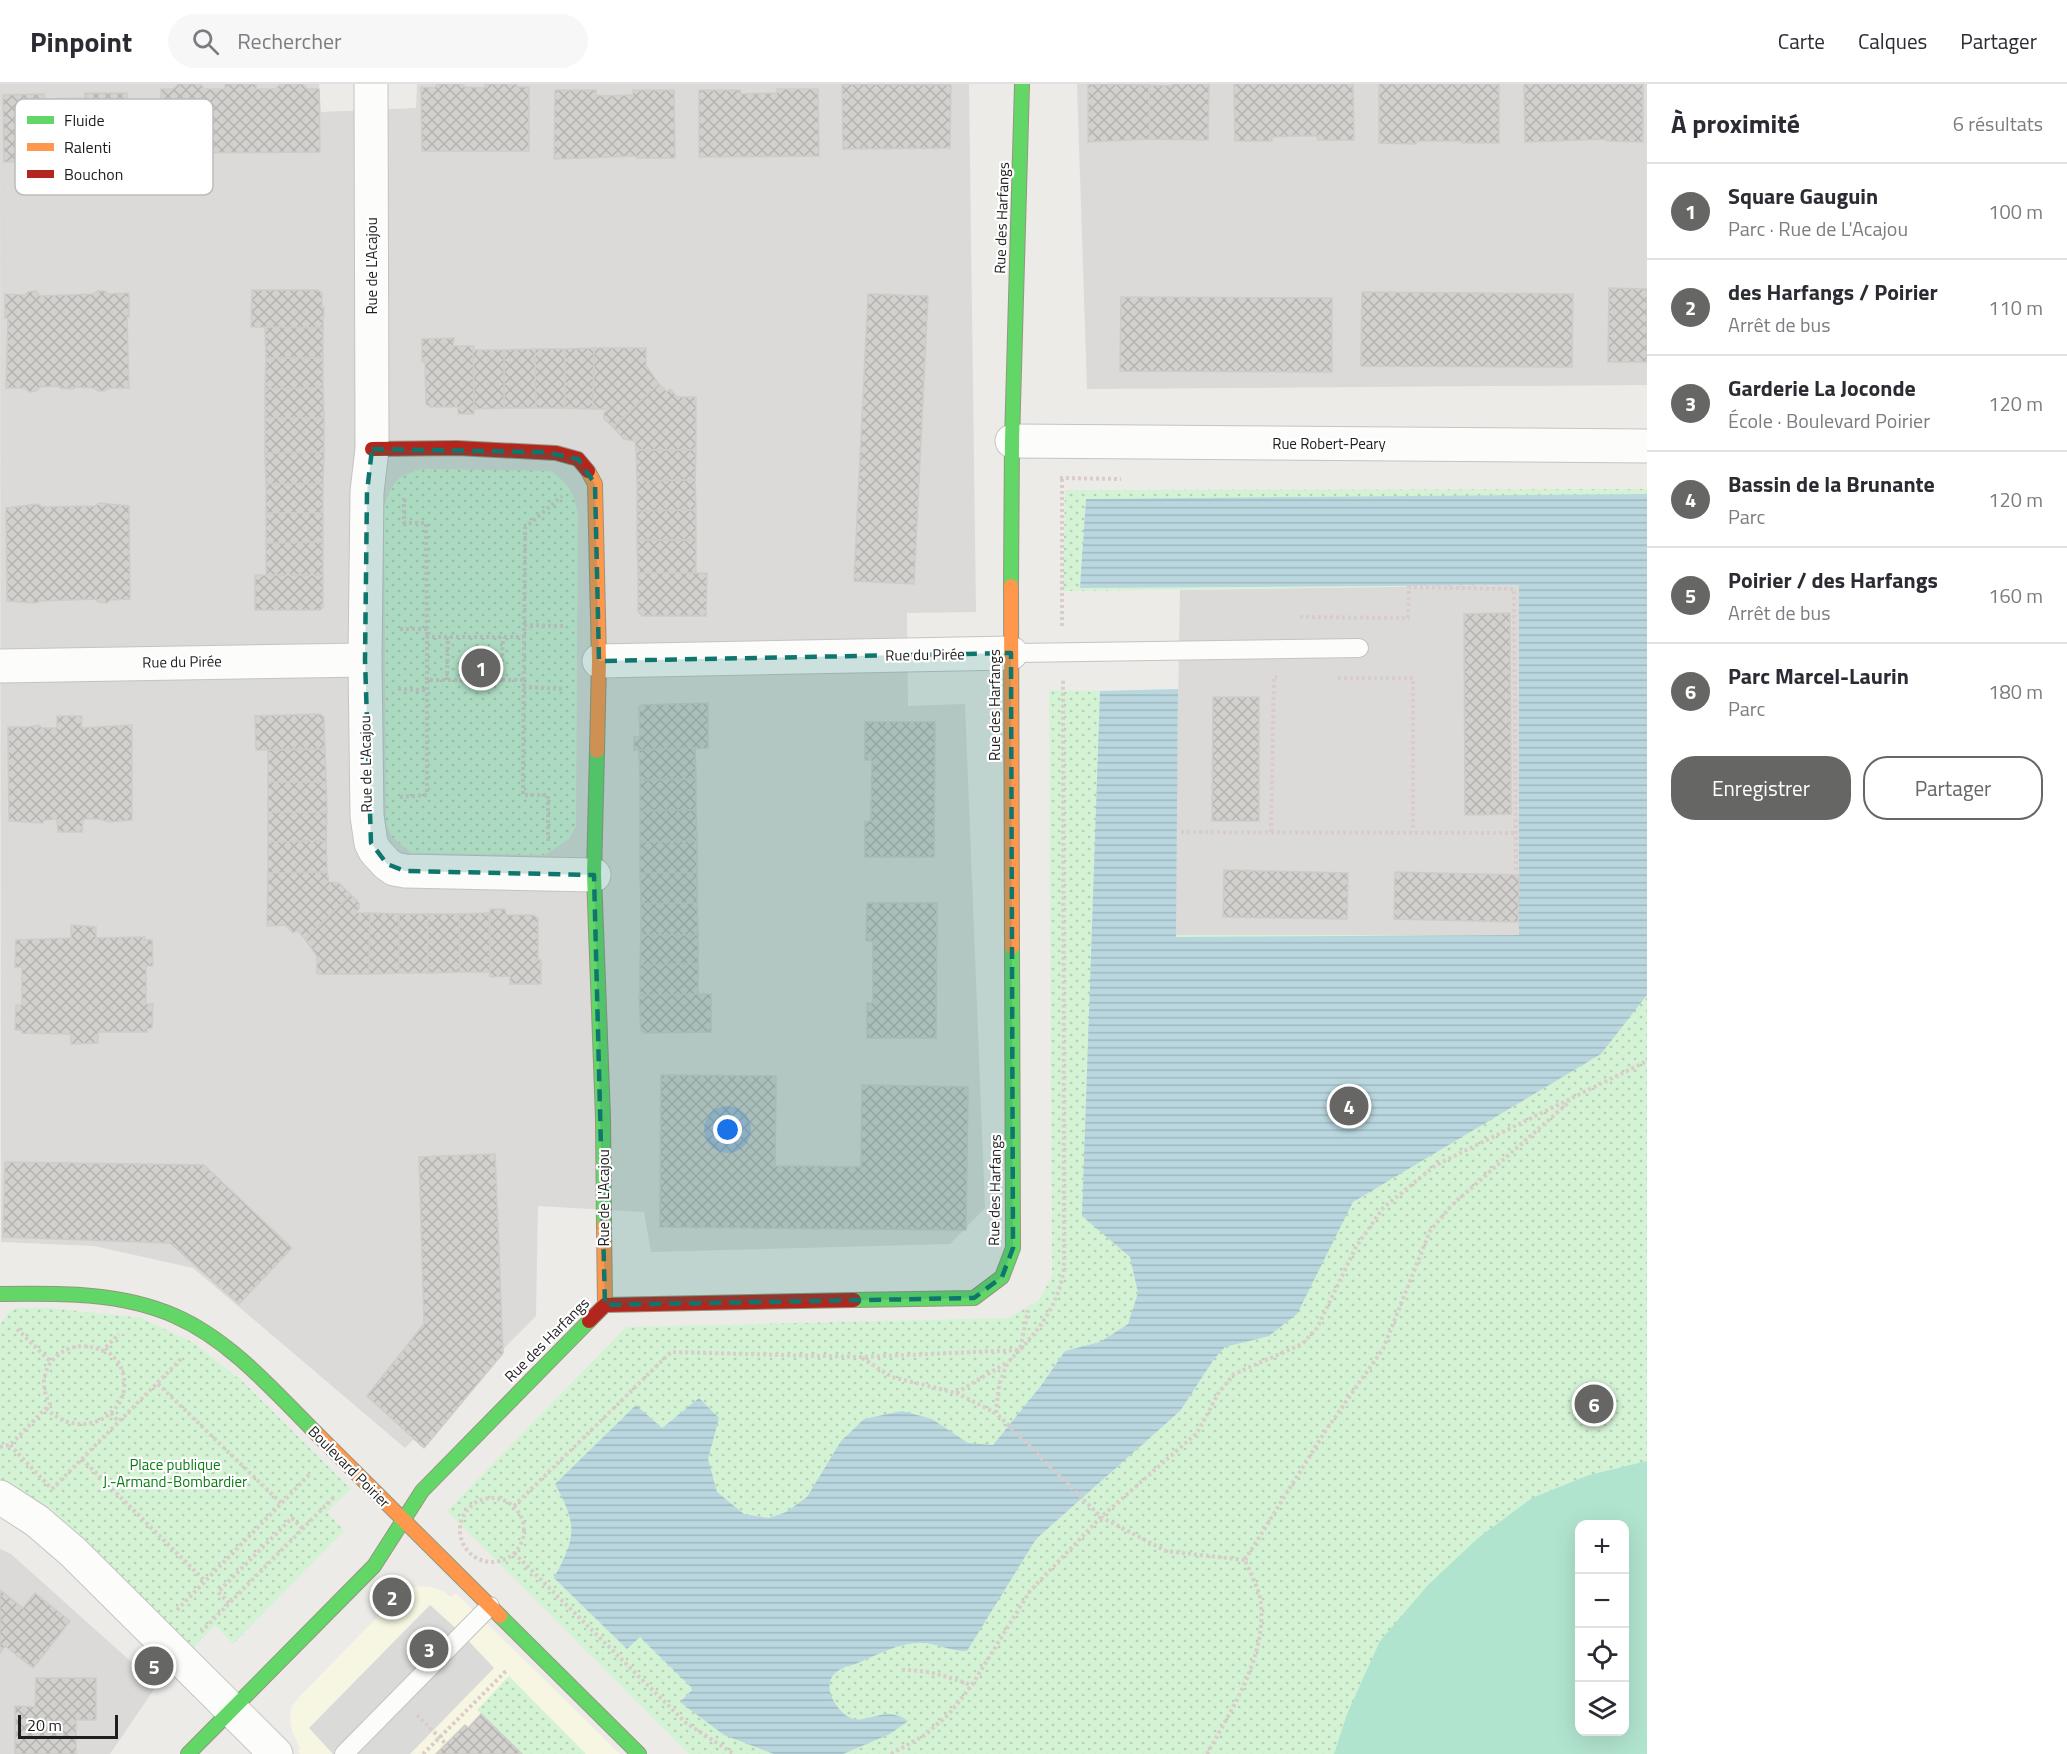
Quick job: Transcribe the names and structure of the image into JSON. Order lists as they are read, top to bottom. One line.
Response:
{"streets":{"street":["Rue des Harfangs","Rue de L'Acajou","Rue Robert-Peary","Rue du Pirée","Boulevard Poirier"]},"crossings":[["Rue des Harfangs","Rue de L'Acajou"],["Rue des Harfangs","Rue Robert-Peary"],["Rue des Harfangs","Rue du Pirée"],["Rue des Harfangs","Boulevard Poirier"],["Rue de L'Acajou","Rue du Pirée"]],"parks":["Place publique J.-Armand-Bombardier"],"legend":["Fluide","Ralenti","Bouchon"],"scale_bar":"20 m","page":{"header":"Pinpoint","search":"Rechercher","nav":["Carte","Calques","Partager"],"heading":["À proximité","6 résultats"],"list":[{"mark":"1","name":"Square Gauguin","note":"Parc · Rue de L'Acajou","value":"100 m"},{"mark":"2","name":"des Harfangs / Poirier","note":"Arrêt de bus","value":"110 m"},{"mark":"3","name":"Garderie La Joconde","note":"École · Boulevard Poirier","value":"120 m"},{"mark":"4","name":"Bassin de la Brunante","note":"Parc","value":"120 m"},{"mark":"5","name":"Poirier / des Harfangs","note":"Arrêt de bus","value":"160 m"},{"mark":"6","name":"Parc Marcel-Laurin","note":"Parc","value":"180 m"}],"pins":["1","4","6","2","3","5"],"buttons":["Enregistrer","Partager"],"map_buttons":["+","−"],"scale":"20 m"}}
